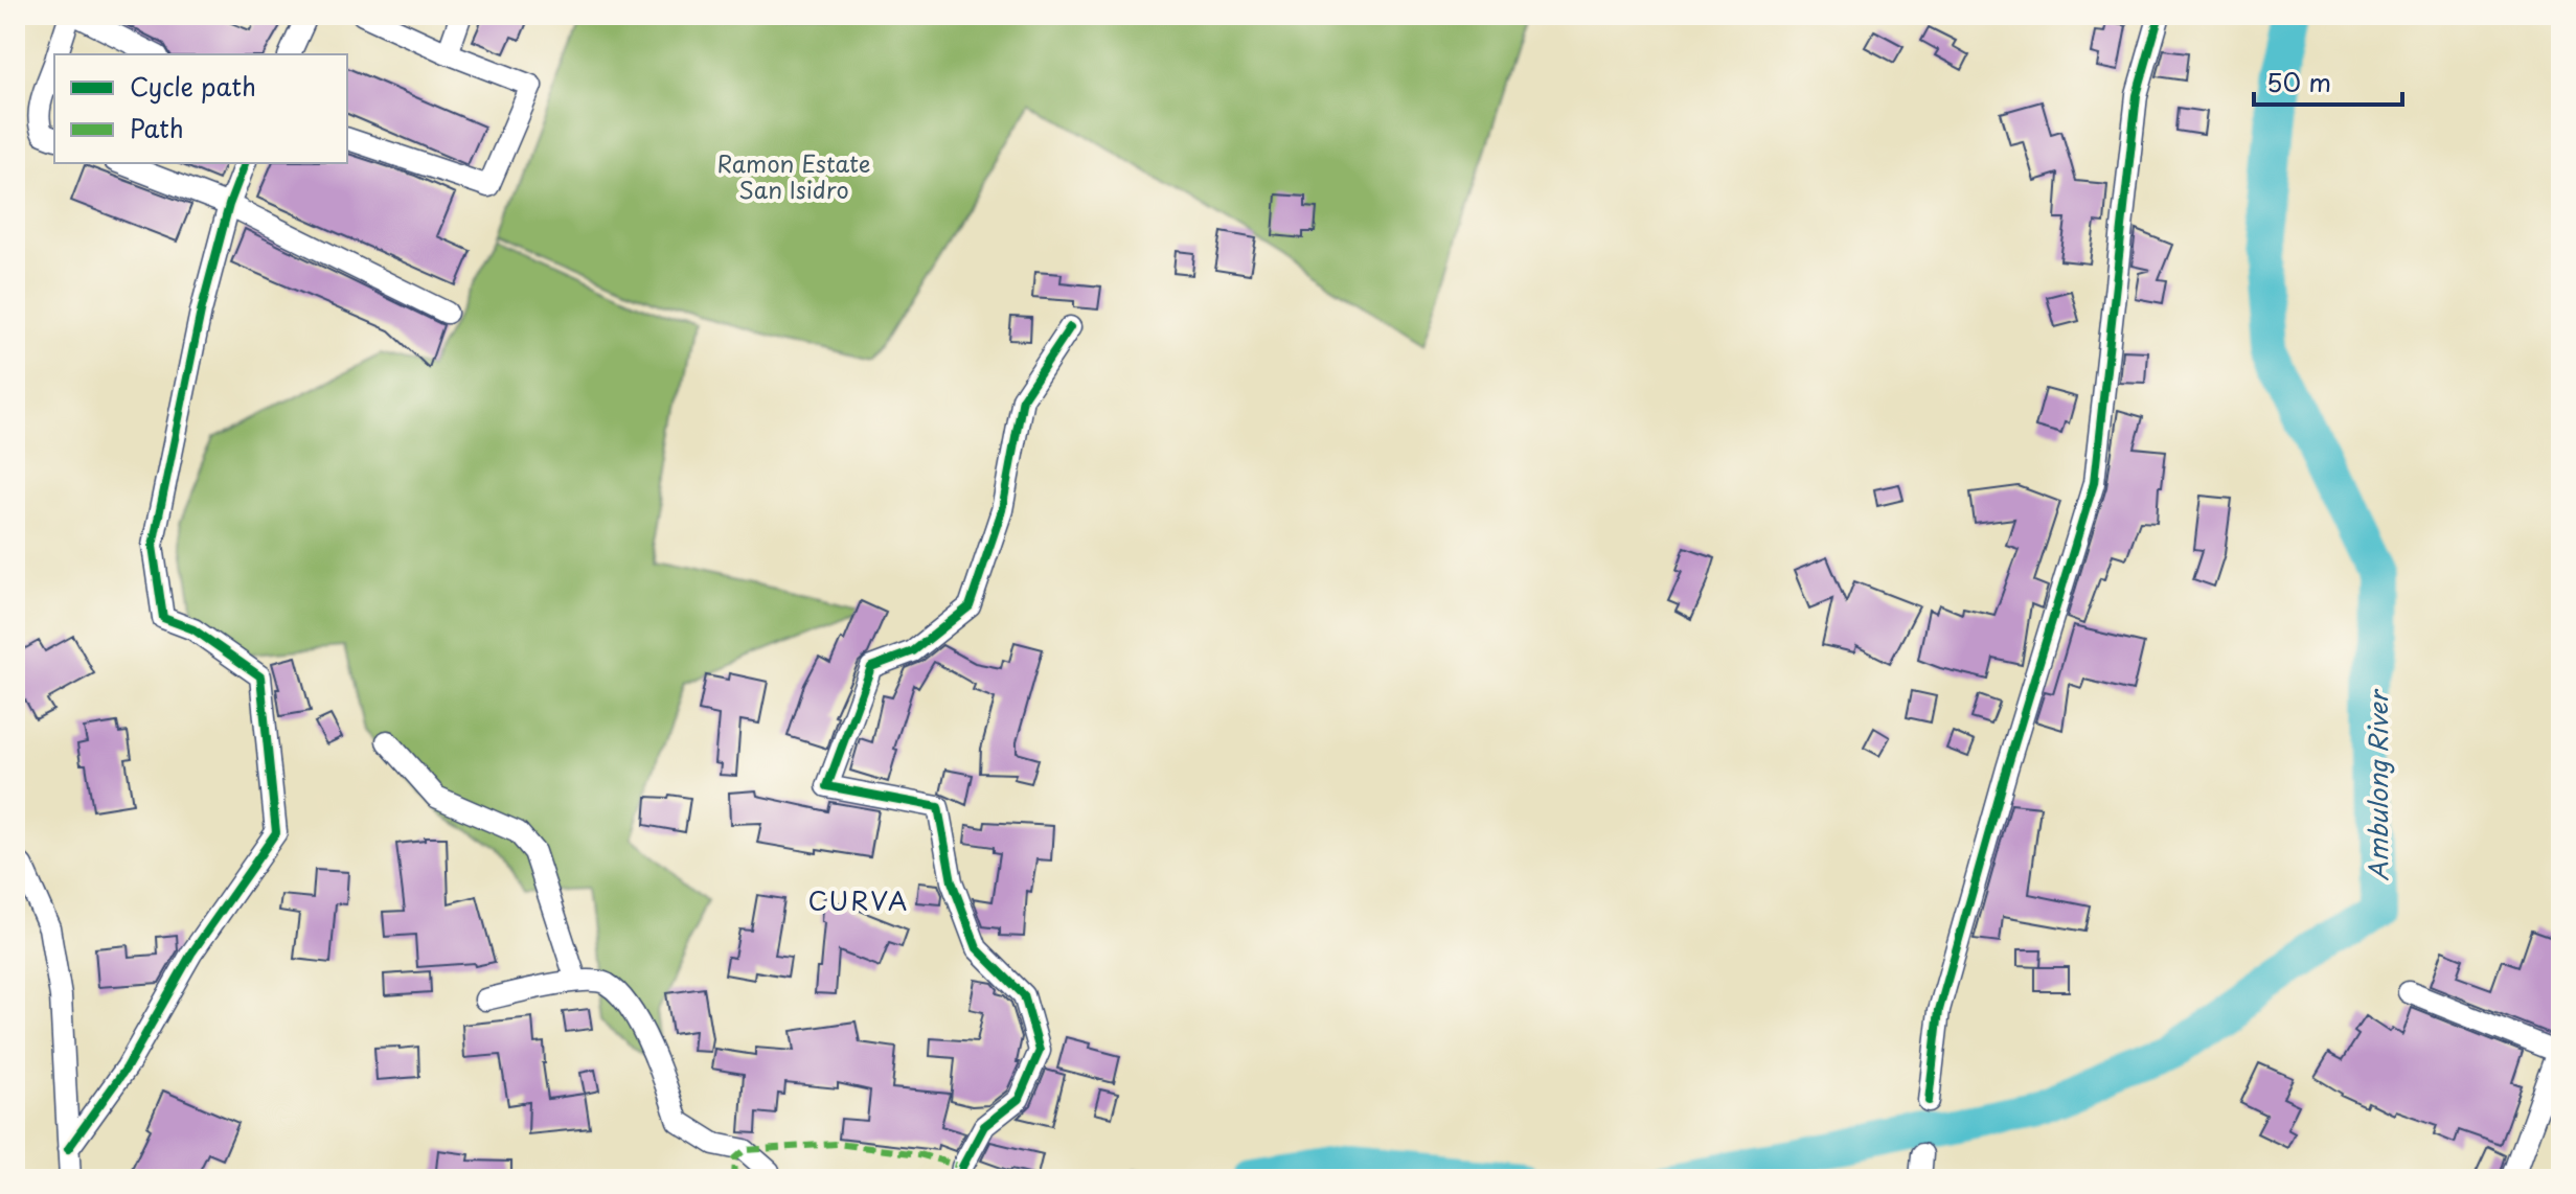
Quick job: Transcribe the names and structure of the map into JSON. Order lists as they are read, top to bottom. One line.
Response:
{"districts":["CURVA"],"water":["Ambulong River"],"parks":["Ramon Estate San Isidro"],"legend":["Cycle path","Path"],"scale_bar":"50 m"}
